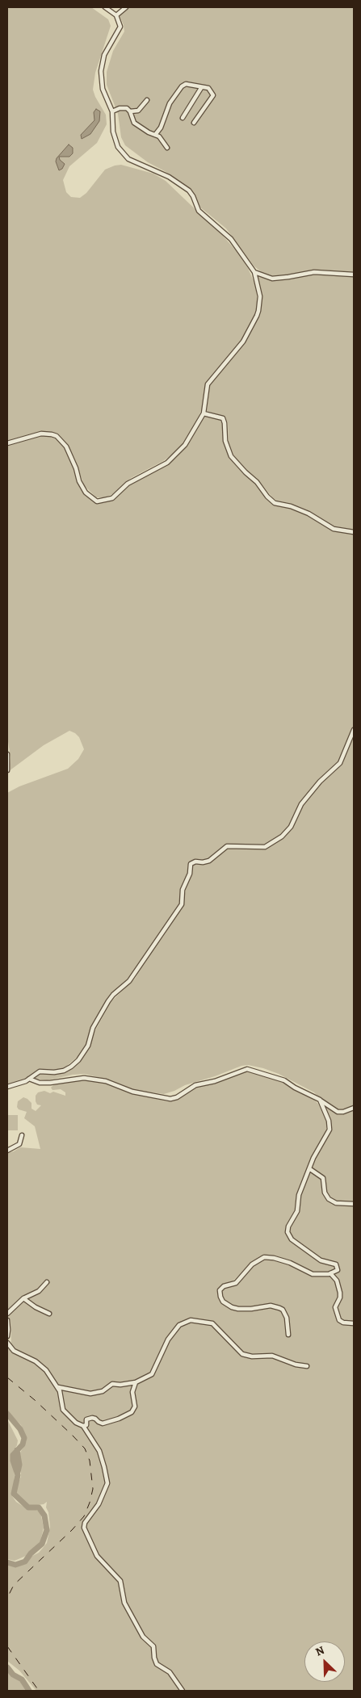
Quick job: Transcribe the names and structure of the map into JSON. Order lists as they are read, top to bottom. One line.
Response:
{"north":"top left"}
